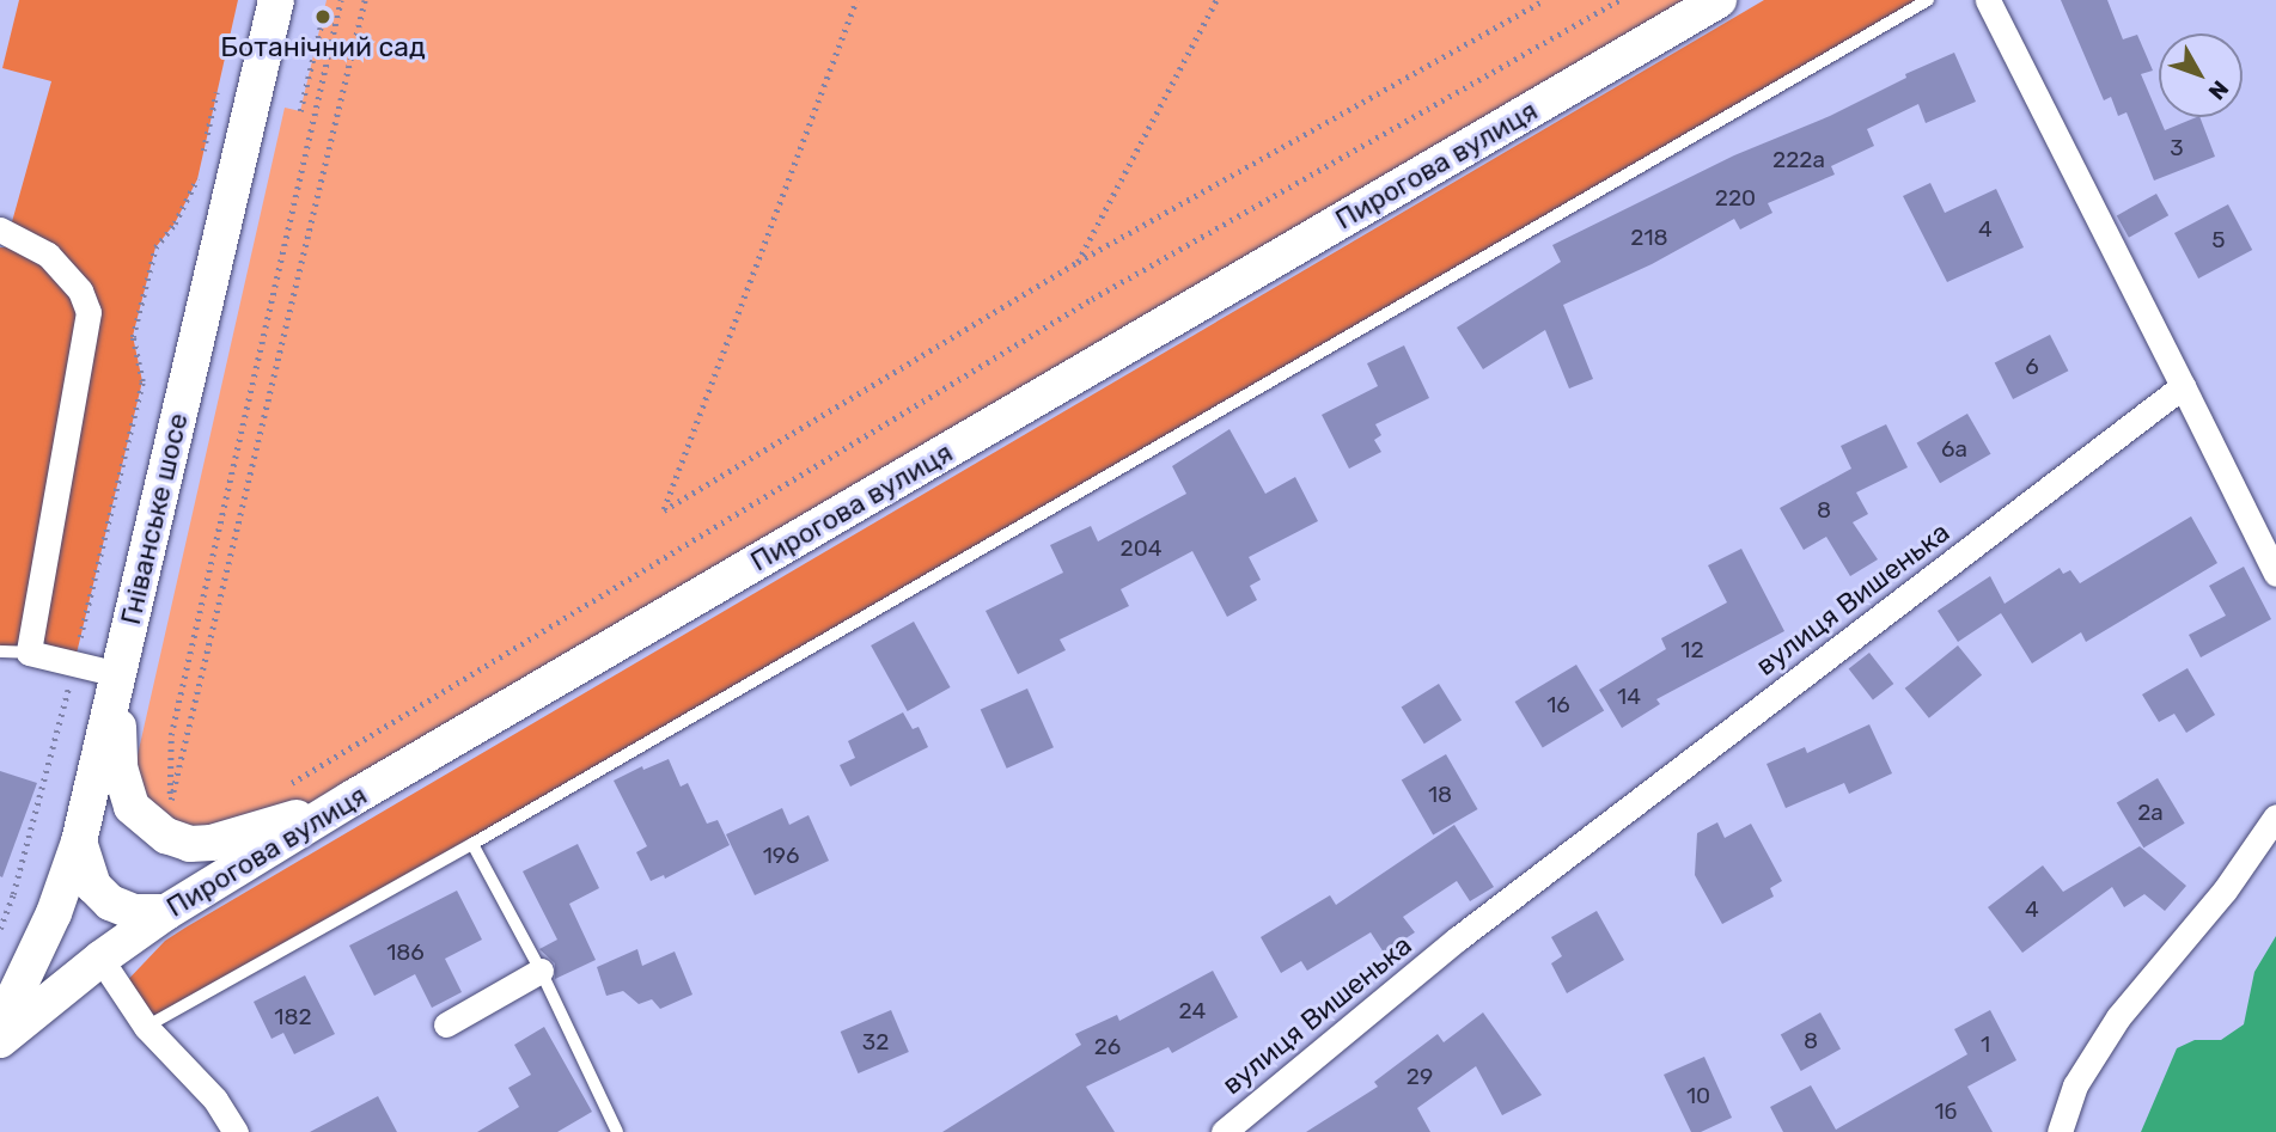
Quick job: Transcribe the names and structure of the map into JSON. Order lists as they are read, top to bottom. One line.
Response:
{"streets":{"main road":["Пирогова вулиця","Гніванське шосе"],"street":["вулиця Вишенька"]},"places":["Ботанічний сад"],"house_numbers":["3","222а","220","4","218","5","6","6а","8","204","12","14","16","18","2а","196","4","186","24","182","8","32","1","26","29","10","1б"],"north":"bottom right"}
